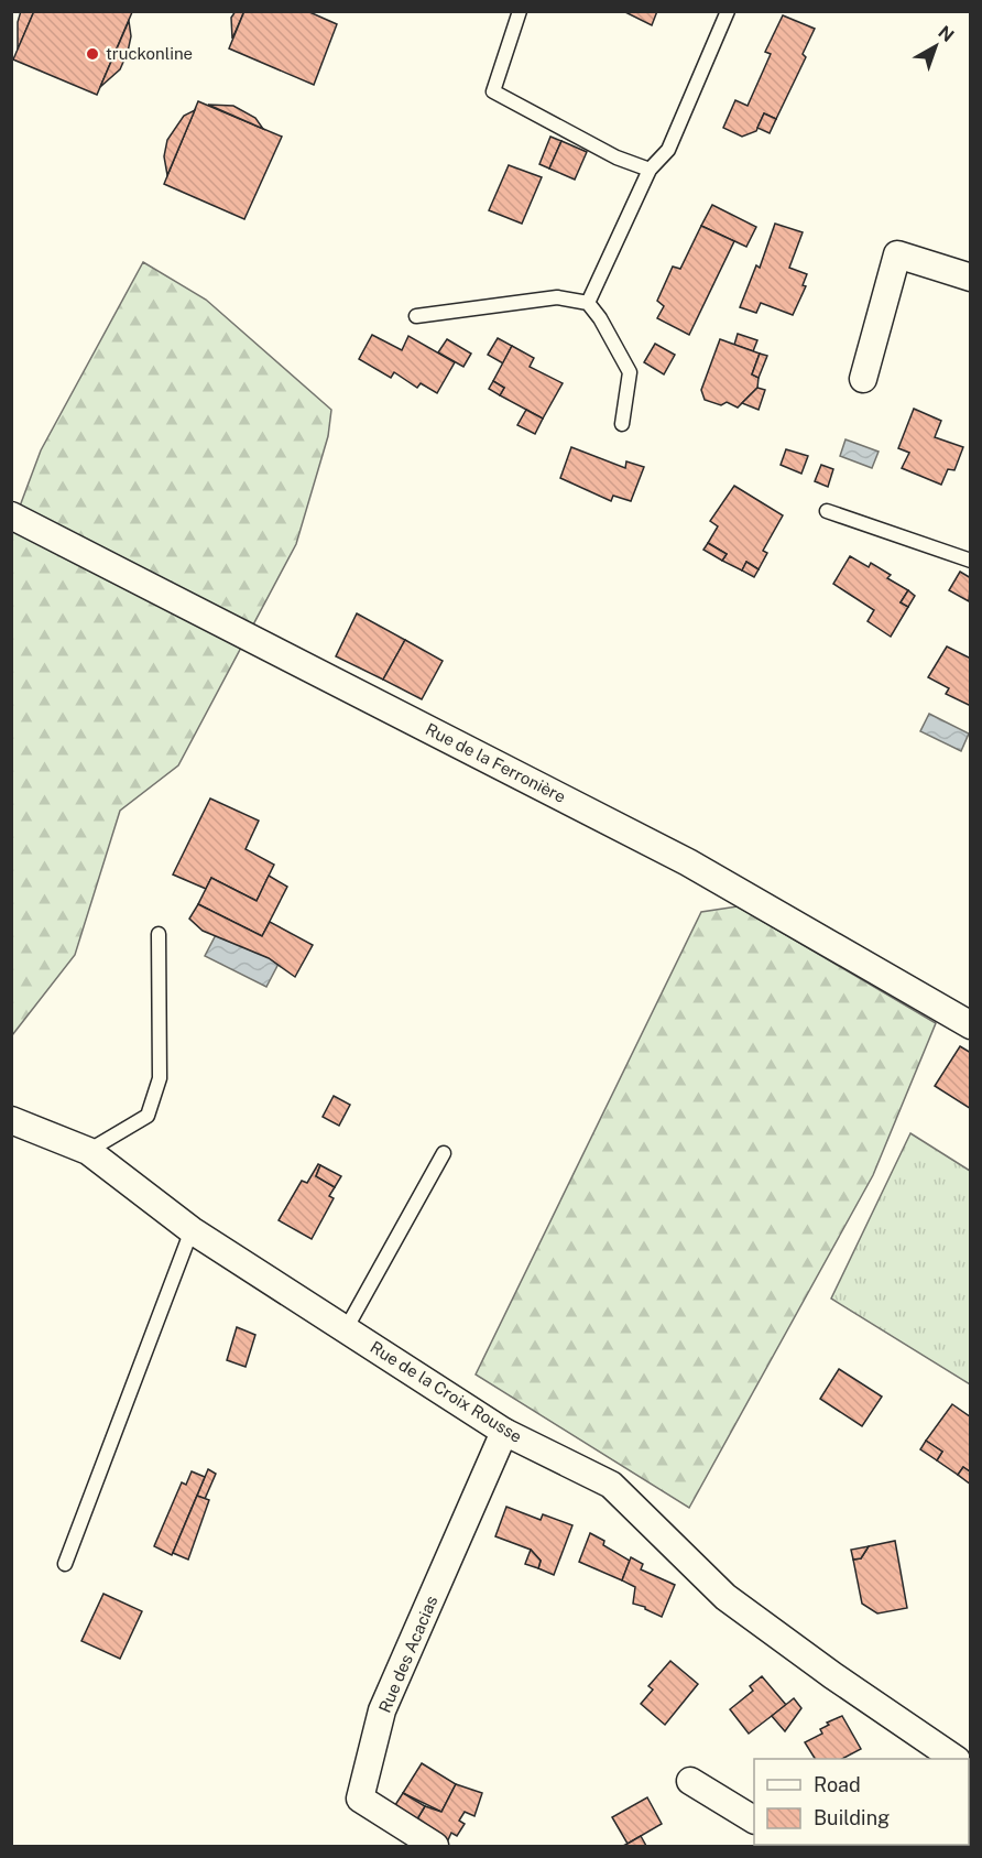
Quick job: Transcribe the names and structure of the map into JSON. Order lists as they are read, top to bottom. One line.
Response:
{"streets":{"street":["Rue de la Ferronière","Rue de la Croix Rousse","Rue des Acacias"]},"crossings":[["Rue de la Croix Rousse","Rue des Acacias"]],"places":["truckonline"],"legend":["Road","Building"],"north":"top right"}
